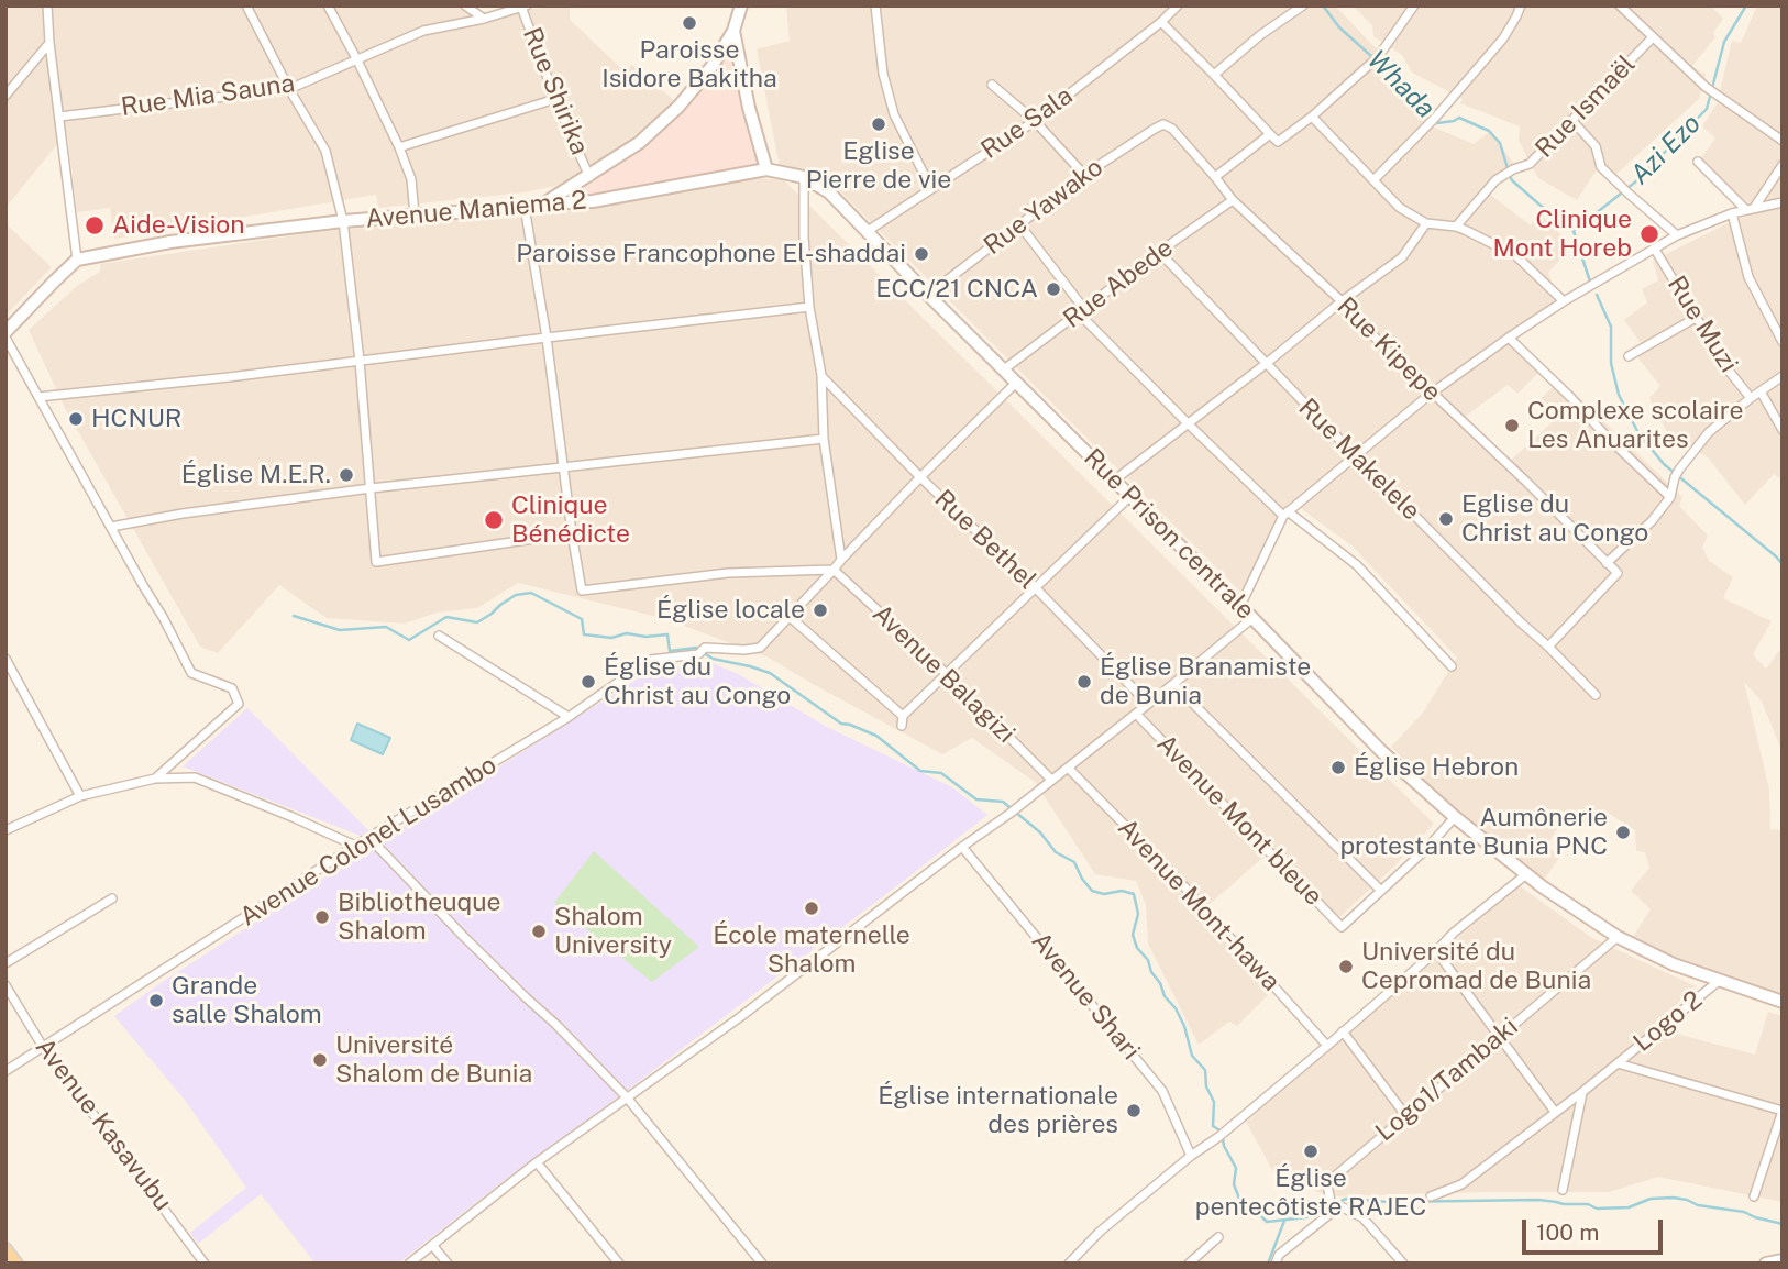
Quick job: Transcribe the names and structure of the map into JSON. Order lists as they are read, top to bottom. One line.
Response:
{"streets":{"street":["Rue Shirika","Rue Mia Sauna","Rue Ismaël","Rue Sala","Rue Yawako","Avenue Maniema 2","Rue Abede","Rue Muzi","Rue Kipepe","Rue Makelele","Rue Prison centrale","Rue Bethel","Avenue Balagizi","Avenue Mont bleue","Avenue Colonel Lusambo","Avenue Mont-hawa","Avenue Shari","Logo 2","Logo1/Tambaki","Avenue Kasavubu"]},"crossings":[["Rue Shirika","Rue Mia Sauna"],["Rue Sala","Rue Prison centrale"],["Rue Yawako","Rue Kipepe"],["Rue Yawako","Rue Prison centrale"],["Avenue Maniema 2","Rue Prison centrale"],["Rue Abede","Rue Kipepe"],["Rue Abede","Rue Makelele"],["Rue Abede","Rue Prison centrale"],["Rue Kipepe","Rue Makelele"],["Rue Prison centrale","Avenue Colonel Lusambo"],["Rue Prison centrale","Logo 2"],["Rue Prison centrale","Logo1/Tambaki"],["Rue Bethel","Avenue Colonel Lusambo"],["Avenue Balagizi","Avenue Colonel Lusambo"],["Avenue Colonel Lusambo","Avenue Kasavubu"]],"water":["Whada","Azi Ezo"],"places":["Paroisse Isidore Bakitha","Eglise Pierre de vie","Aide-Vision","Clinique Mont Horeb","Paroisse Francophone El-shaddai","ECC/21 CNCA","HCNUR","Complexe scolaire Les Anuarites","Église M.E.R.","Eglise du Christ au Congo","Clinique Bénédicte","Église locale","Église du Christ au Congo","Église Branamiste de Bunia","Église Hebron","Aumônerie protestante Bunia PNC","École maternelle Shalom","Bibliotheuque Shalom","Shalom University","Université du Cepromad de Bunia","Grande salle Shalom","Université Shalom de Bunia","Église internationale des prières","Église pentecôtiste RAJEC"],"scale_bar":"100 m"}
